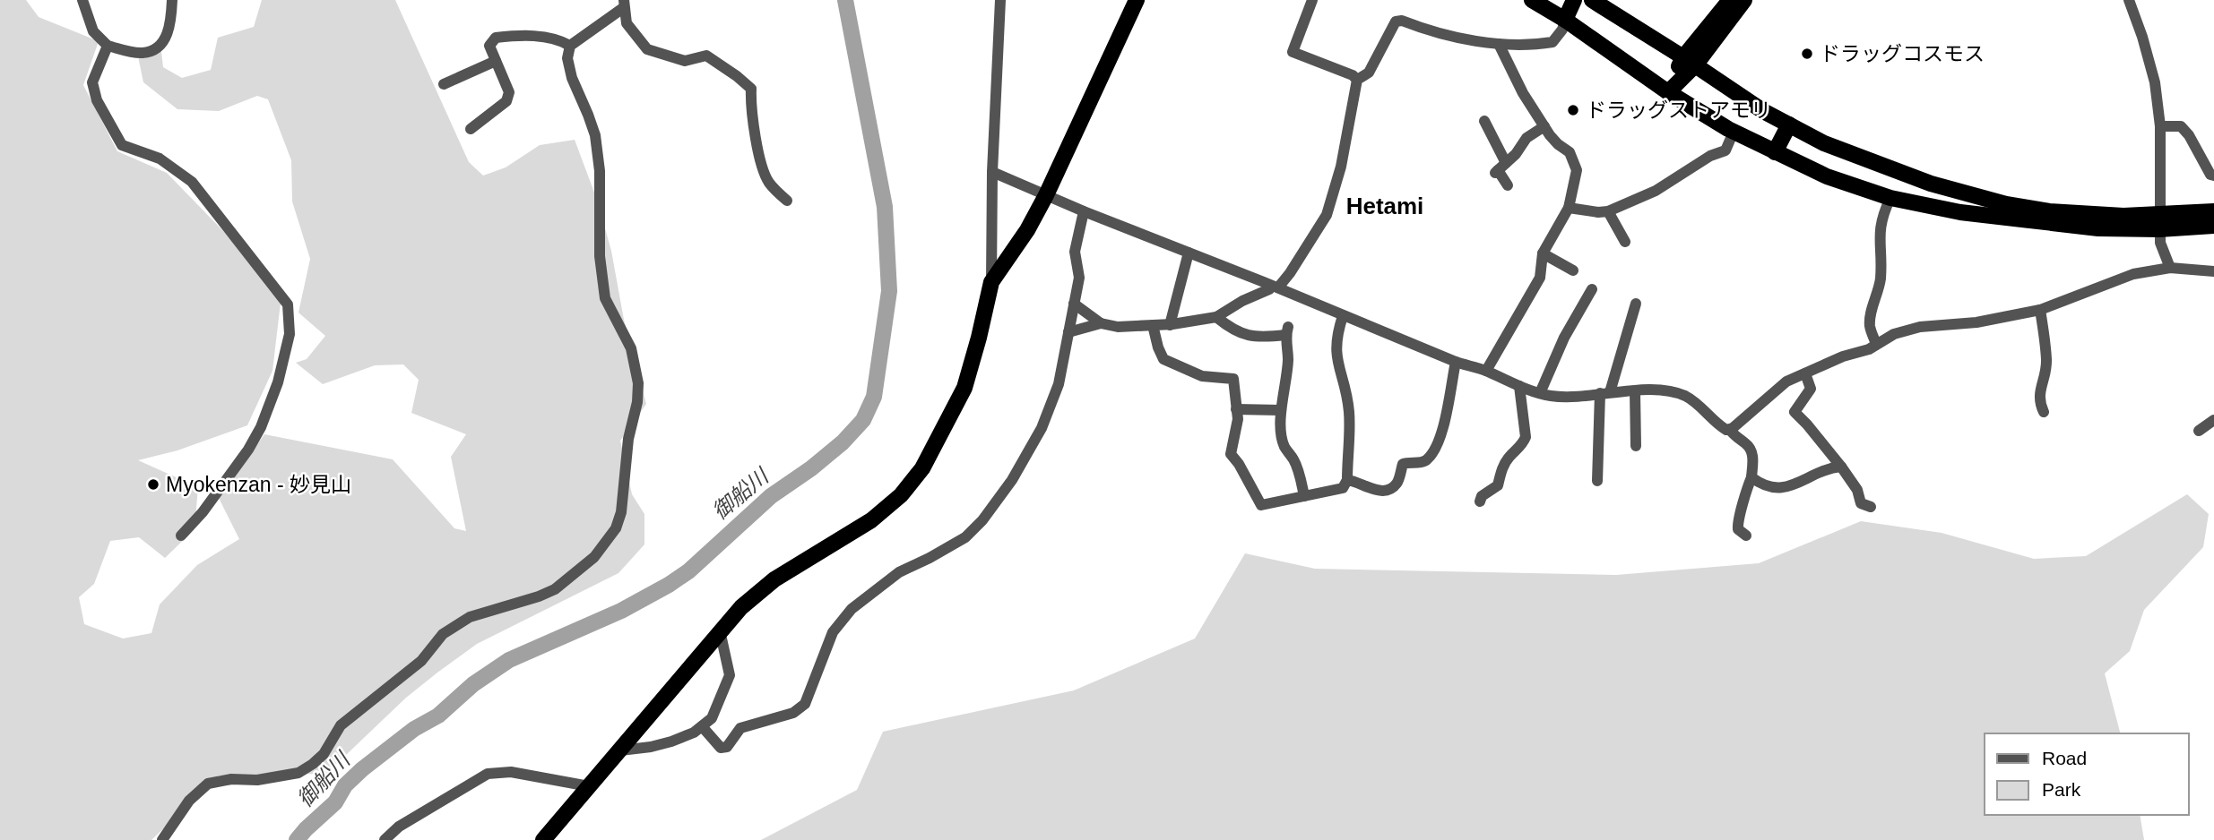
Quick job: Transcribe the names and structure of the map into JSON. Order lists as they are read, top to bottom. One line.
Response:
{"districts":["Hetami"],"water":["御船川"],"places":["ドラッグコスモス","ドラッグストアモリ","Myokenzan - 妙見山"],"legend":["Road","Park"]}
